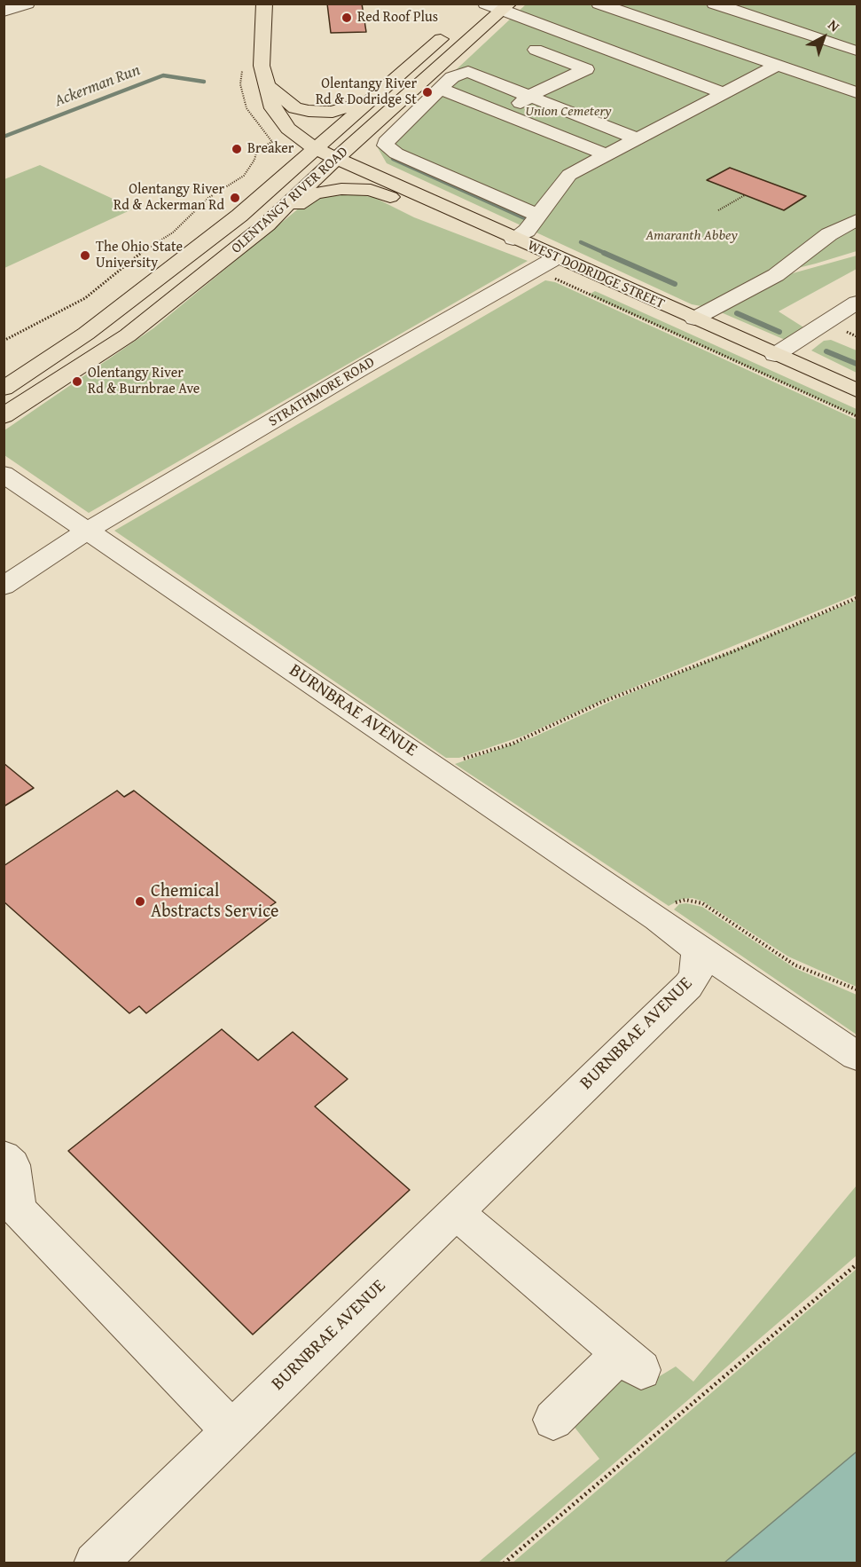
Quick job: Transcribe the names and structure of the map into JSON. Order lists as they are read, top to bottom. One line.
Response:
{"streets":{"main road":["OLENTANGY RIVER ROAD","WEST DODRIDGE STREET"],"street":["STRATHMORE ROAD","BURNBRAE AVENUE"]},"crossings":[["OLENTANGY RIVER ROAD","WEST DODRIDGE STREET"],["WEST DODRIDGE STREET","STRATHMORE ROAD"],["STRATHMORE ROAD","BURNBRAE AVENUE"]],"water":["Ackerman Run"],"parks":["Union Cemetery","Amaranth Abbey"],"places":["Red Roof Plus","Olentangy River Rd & Dodridge St","Breaker","Olentangy River Rd & Ackerman Rd","The Ohio State University","Olentangy River Rd & Burnbrae Ave","Chemical Abstracts Service"],"north":"top right"}
